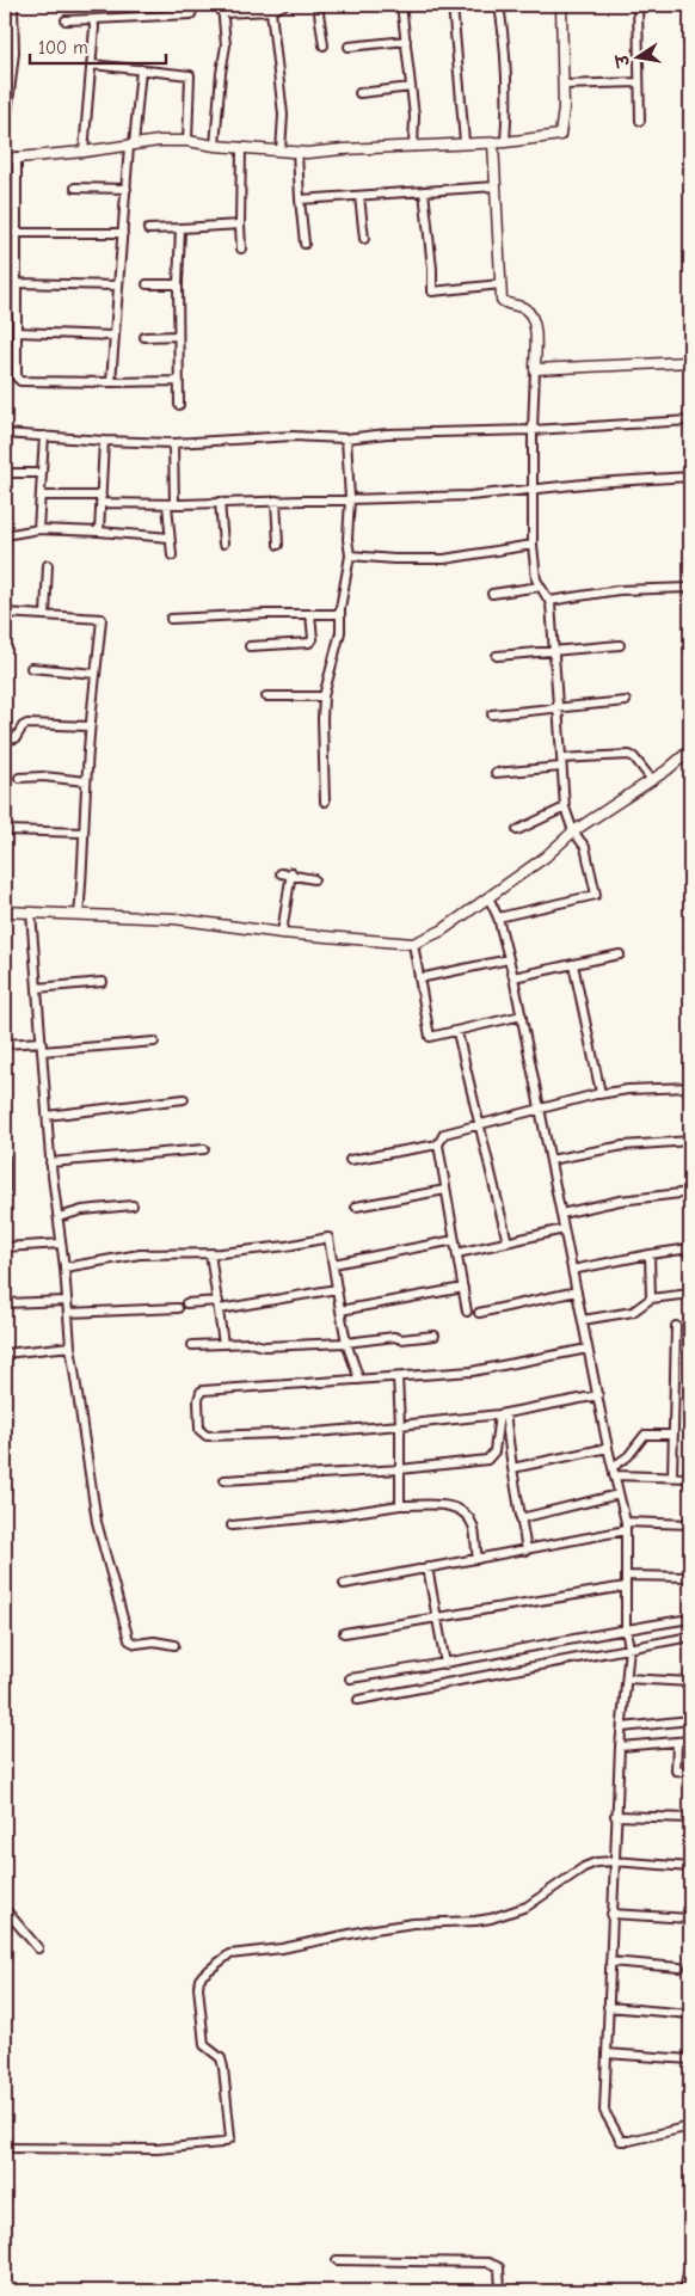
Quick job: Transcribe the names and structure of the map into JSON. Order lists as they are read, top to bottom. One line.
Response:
{"scale_bar":"100 m","north":"left"}
